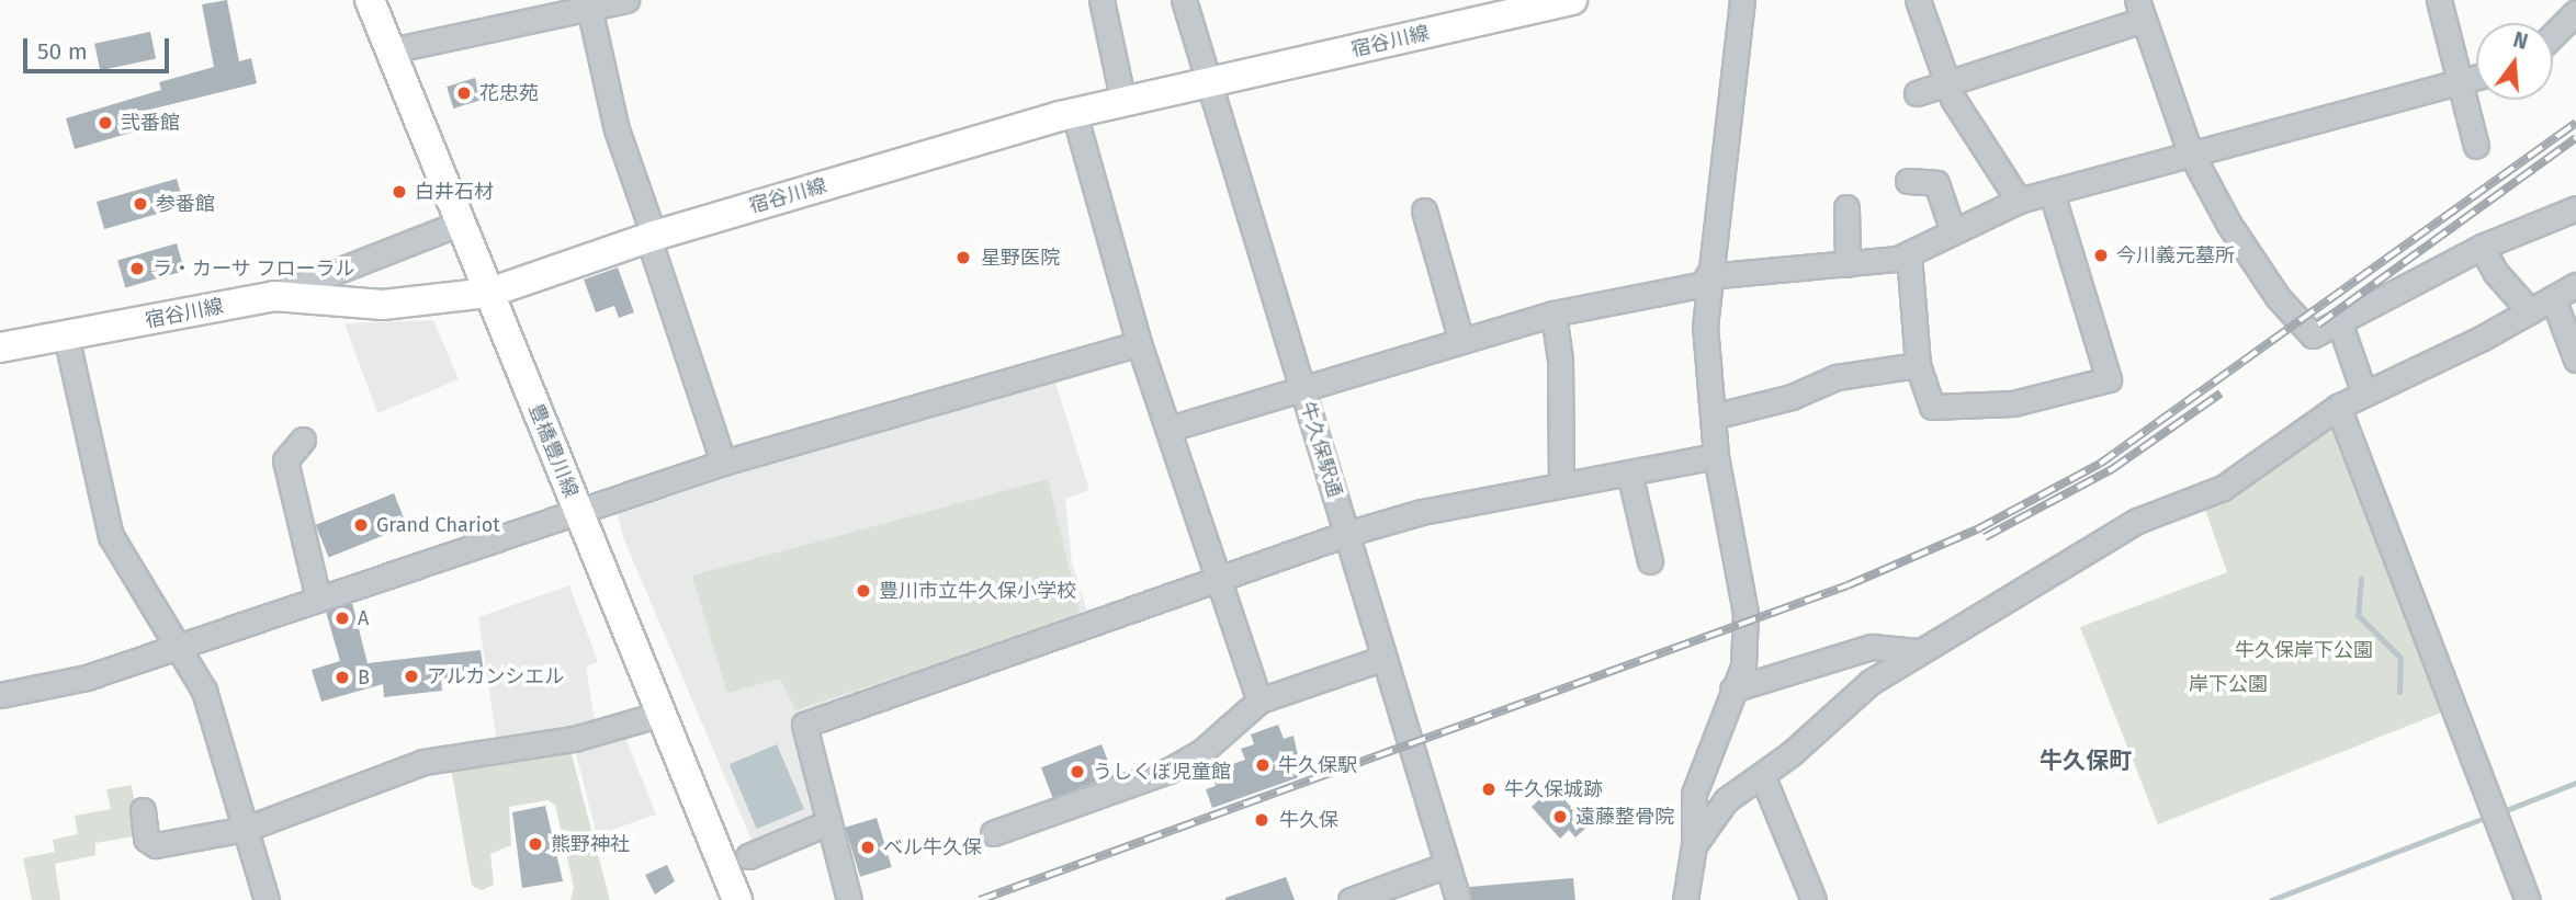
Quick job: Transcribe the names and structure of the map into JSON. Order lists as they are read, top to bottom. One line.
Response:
{"streets":{"main road":["宿谷川線","豊橋豊川線"],"street":["牛久保駅通"]},"crossings":[["宿谷川線","牛久保駅通"],["宿谷川線","豊橋豊川線"]],"districts":["牛久保町"],"parks":["牛久保岸下公園","岸下公園"],"places":["花忠苑","弐番館","白井石材","参番館","今川義元墓所","星野医院","ラ・カーサ フローラル","Grand Chariot","豊川市立牛久保小学校","A","アルカンシエル","B","牛久保駅","うしくぼ児童館","牛久保城跡","遠藤整骨院","牛久保","熊野神社","ベル牛久保"],"scale_bar":"50 m","north":"top"}
